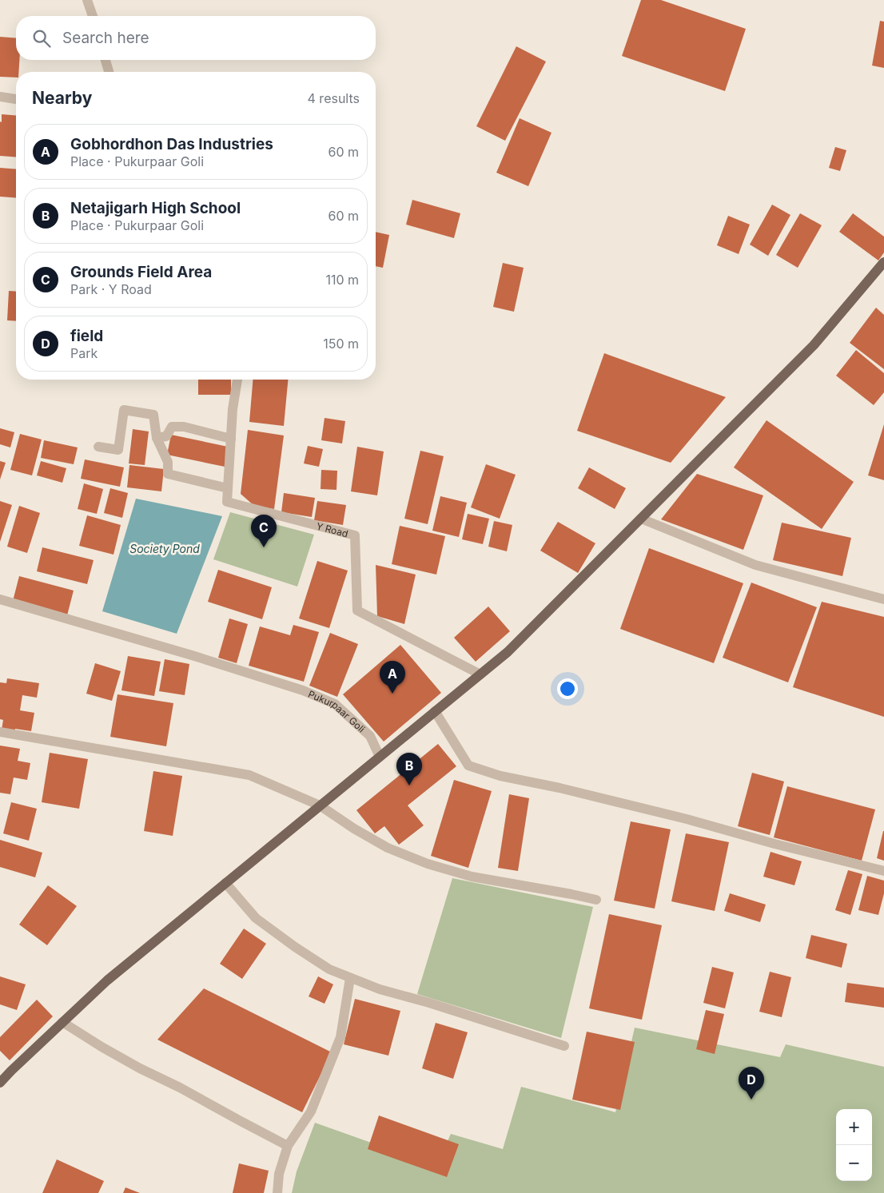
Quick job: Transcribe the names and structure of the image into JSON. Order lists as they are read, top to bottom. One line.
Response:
{"streets":{"street":["Y Road","Pukurpaar Goli"]},"water":["Society Pond"],"page":{"search":"Search here","heading":["Nearby","4 results"],"list":[{"mark":"A","name":"Gobhordhon Das Industries","note":"Place · Pukurpaar Goli","value":"60 m"},{"mark":"B","name":"Netajigarh High School","note":"Place · Pukurpaar Goli","value":"60 m"},{"mark":"C","name":"Grounds Field Area","note":"Park · Y Road","value":"110 m"},{"mark":"D","name":"field","note":"Park","value":"150 m"}],"pins":["C","A","B","D"],"map_buttons":["+","−"]}}
